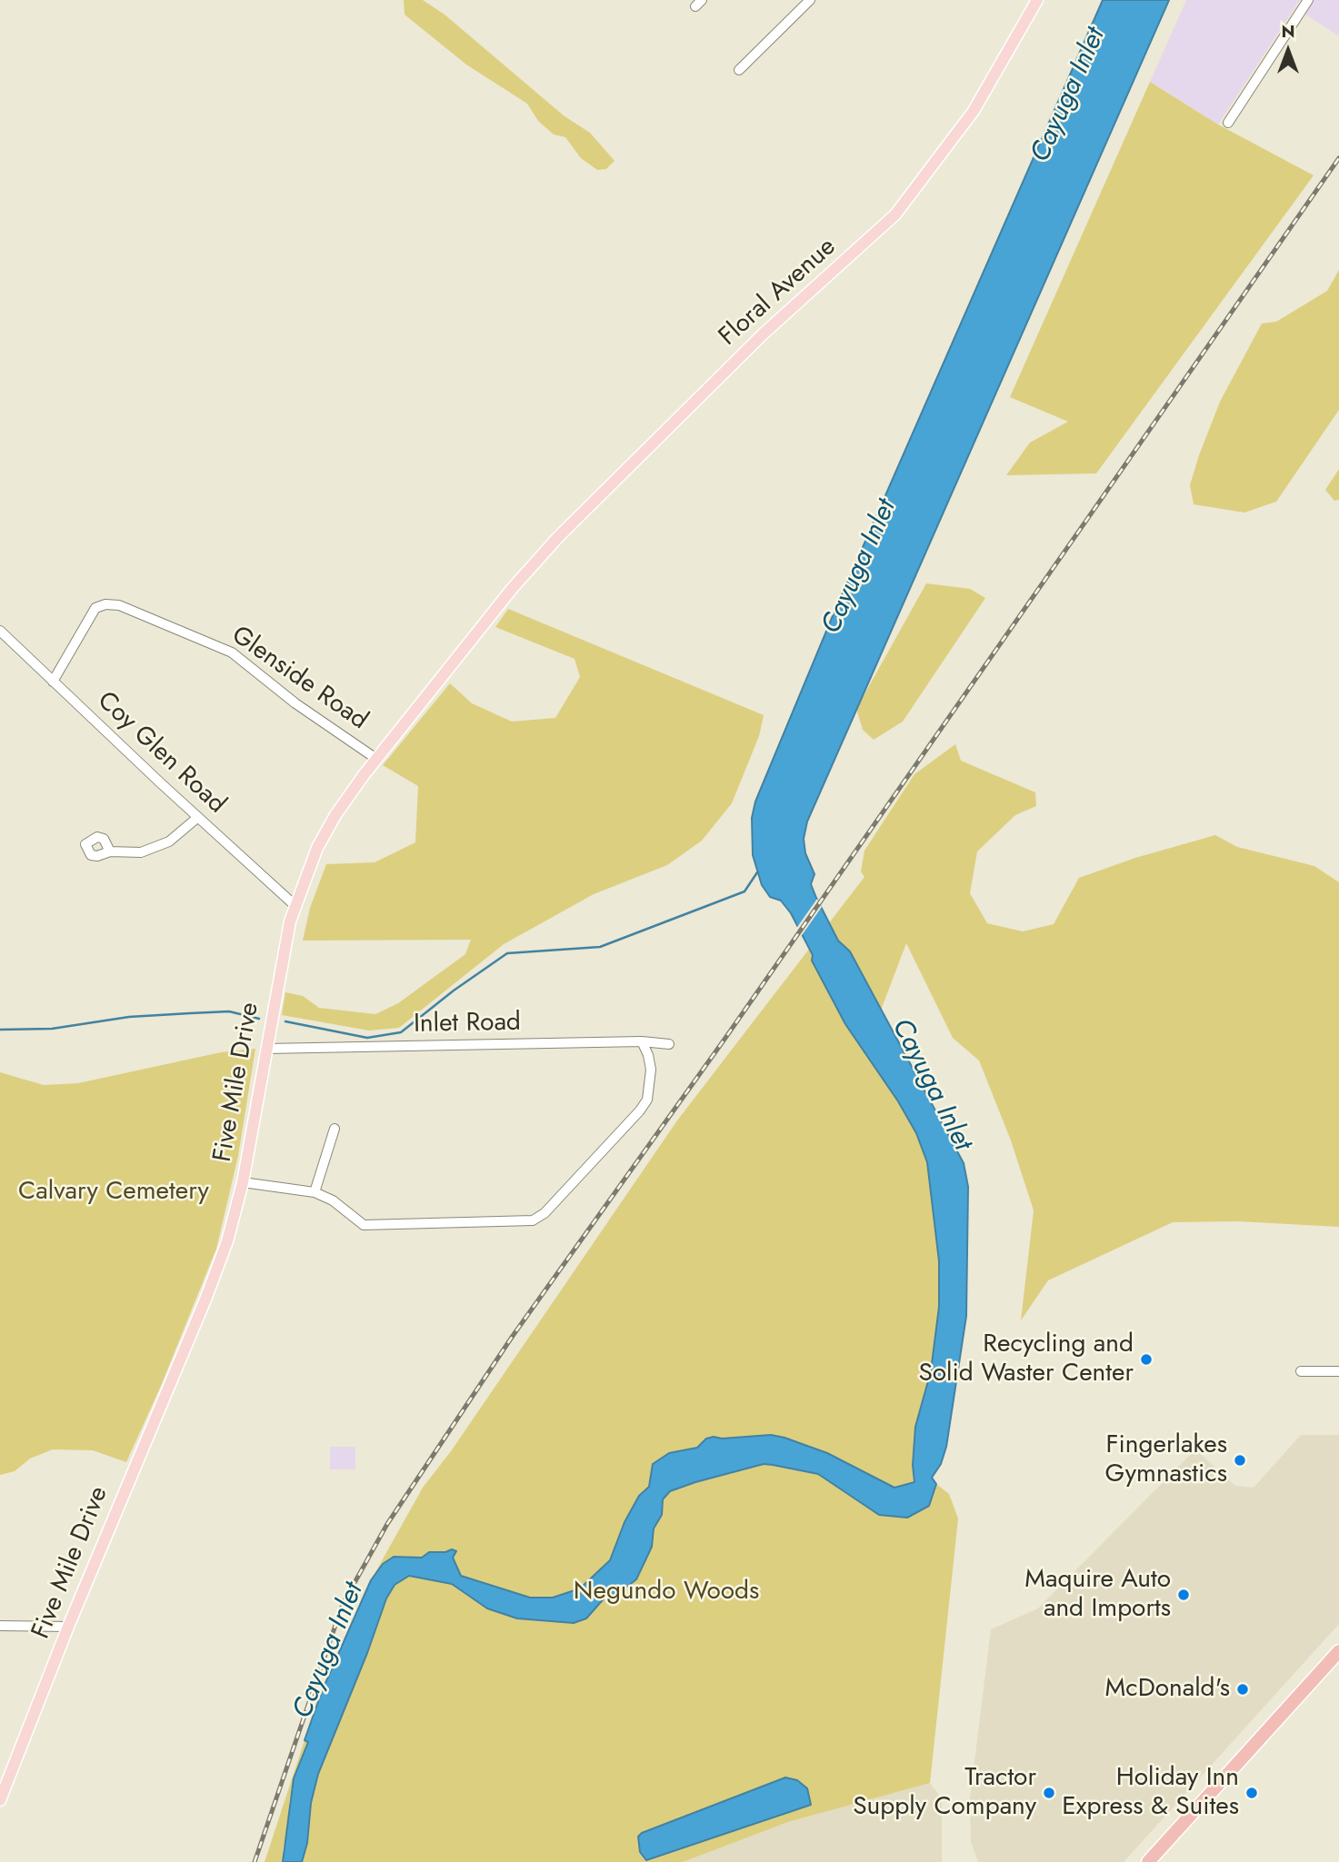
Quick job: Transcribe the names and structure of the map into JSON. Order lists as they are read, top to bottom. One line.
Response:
{"streets":{"main road":["Floral Avenue","Five Mile Drive"],"street":["Glenside Road","Coy Glen Road","Inlet Road"]},"crossings":[["Floral Avenue","Five Mile Drive"],["Glenside Road","Coy Glen Road"],["Glenside Road","Five Mile Drive"],["Coy Glen Road","Five Mile Drive"],["Inlet Road","Five Mile Drive"]],"water":["Cayuga Inlet"],"parks":["Calvary Cemetery","Negundo Woods"],"places":["Recycling and Solid Waster Center","Fingerlakes Gymnastics","Maquire Auto and Imports","McDonald's","Tractor Supply Company","Holiday Inn Express & Suites"],"north":"top"}
